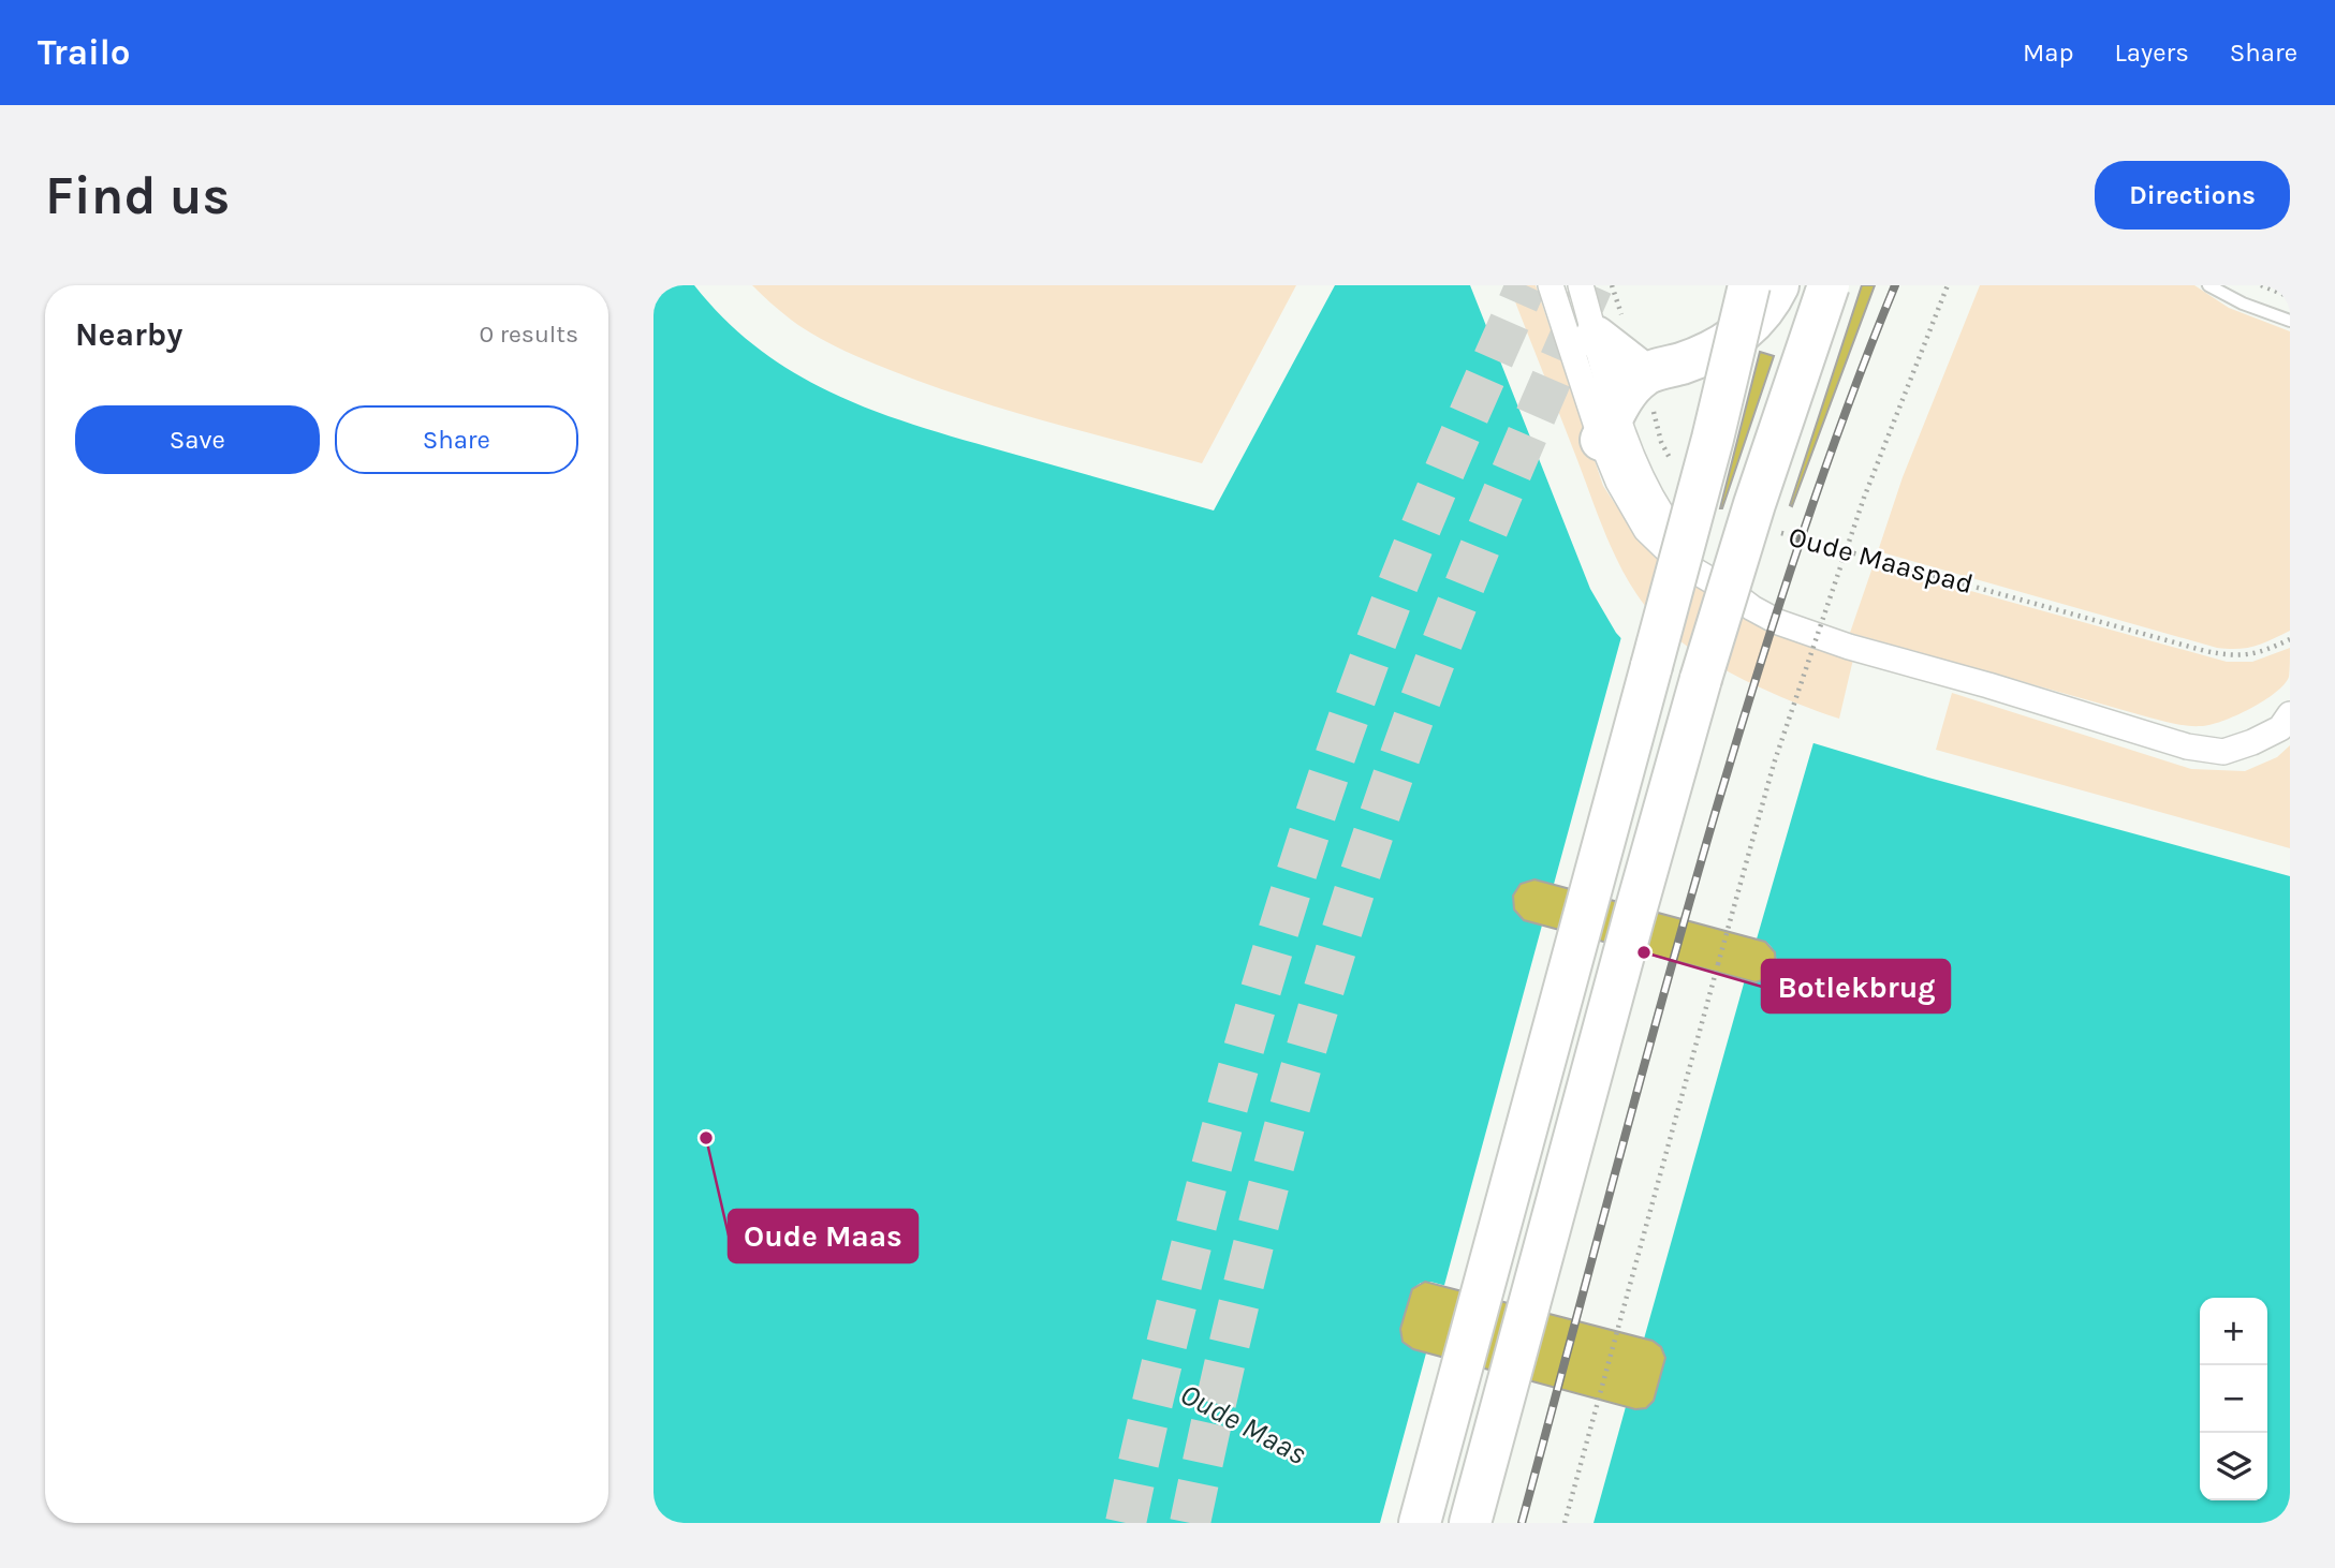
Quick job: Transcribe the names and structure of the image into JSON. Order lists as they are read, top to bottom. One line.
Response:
{"streets":{"path":["Oude Maaspad"]},"water":["Oude Maas"],"places":["Botlekbrug","Oude Maas"],"page":{"header":"Trailo","nav":["Map","Layers","Share"],"buttons":["Directions",["Save","Share"]],"title":"Find us","heading":["Nearby","0 results"],"map_buttons":["+","−"]}}
